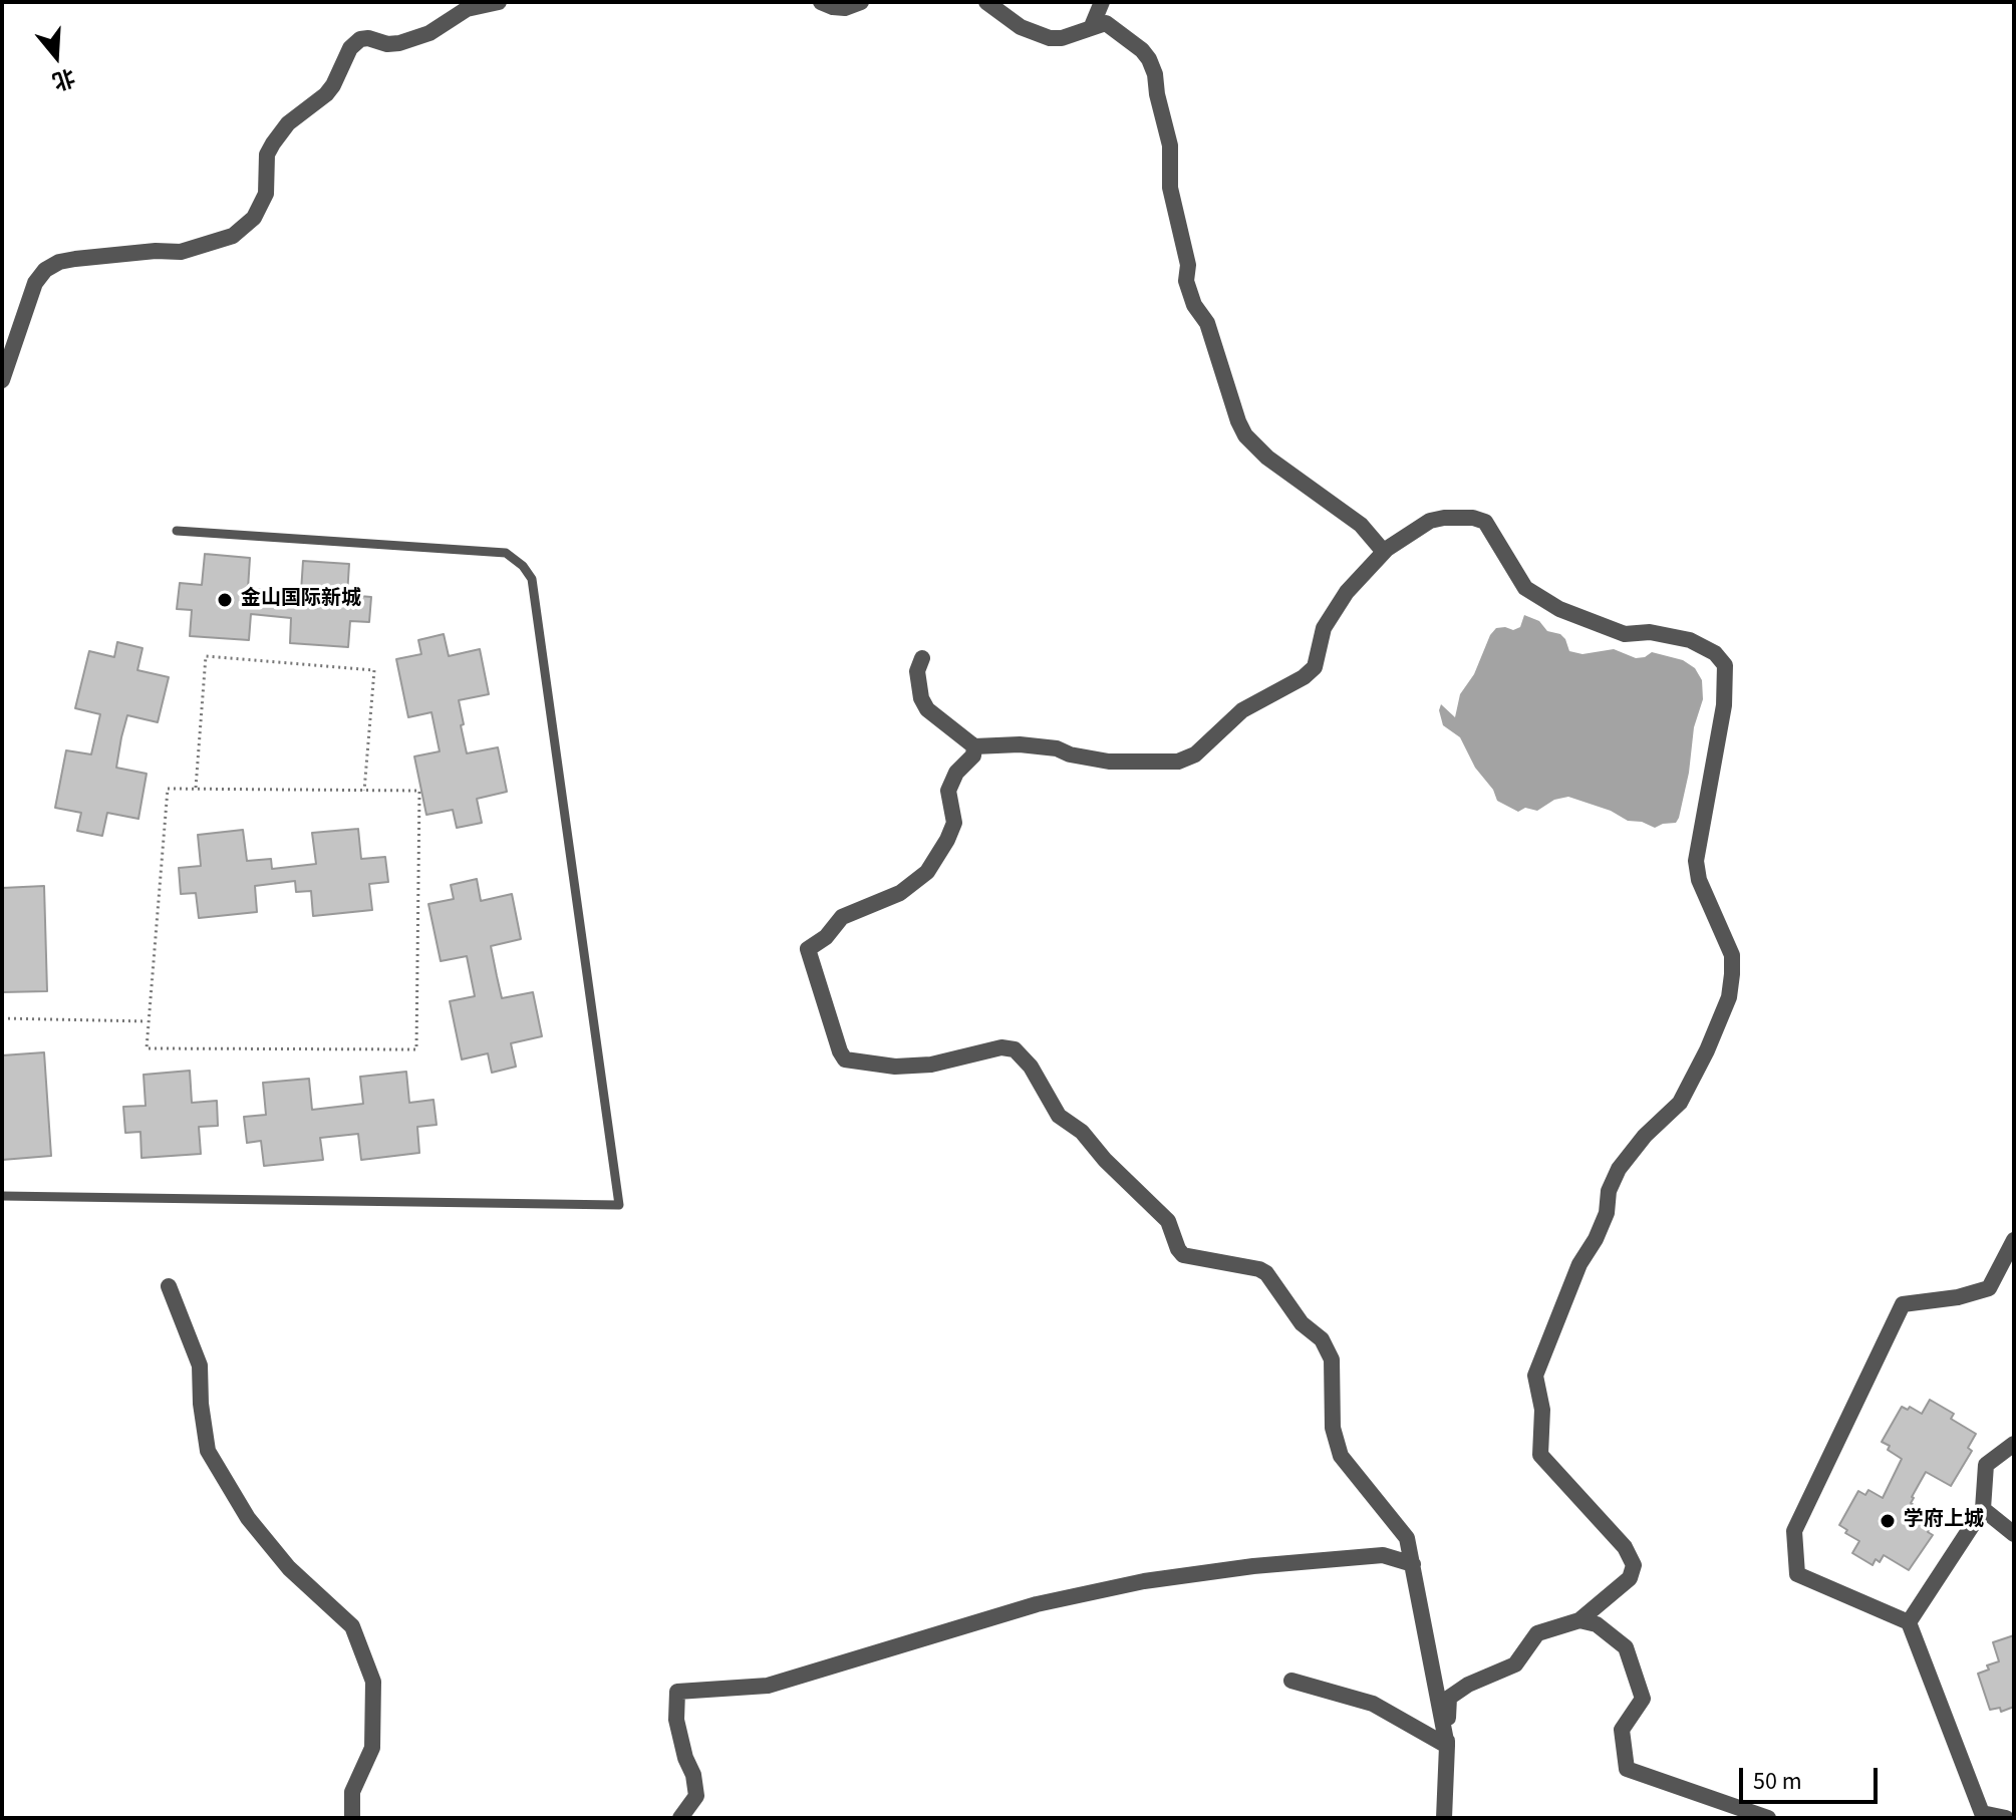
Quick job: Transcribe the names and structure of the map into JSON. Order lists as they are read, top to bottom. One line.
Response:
{"places":["金山国际新城","学府上城"],"scale_bar":"50 m","north":"bottom"}
